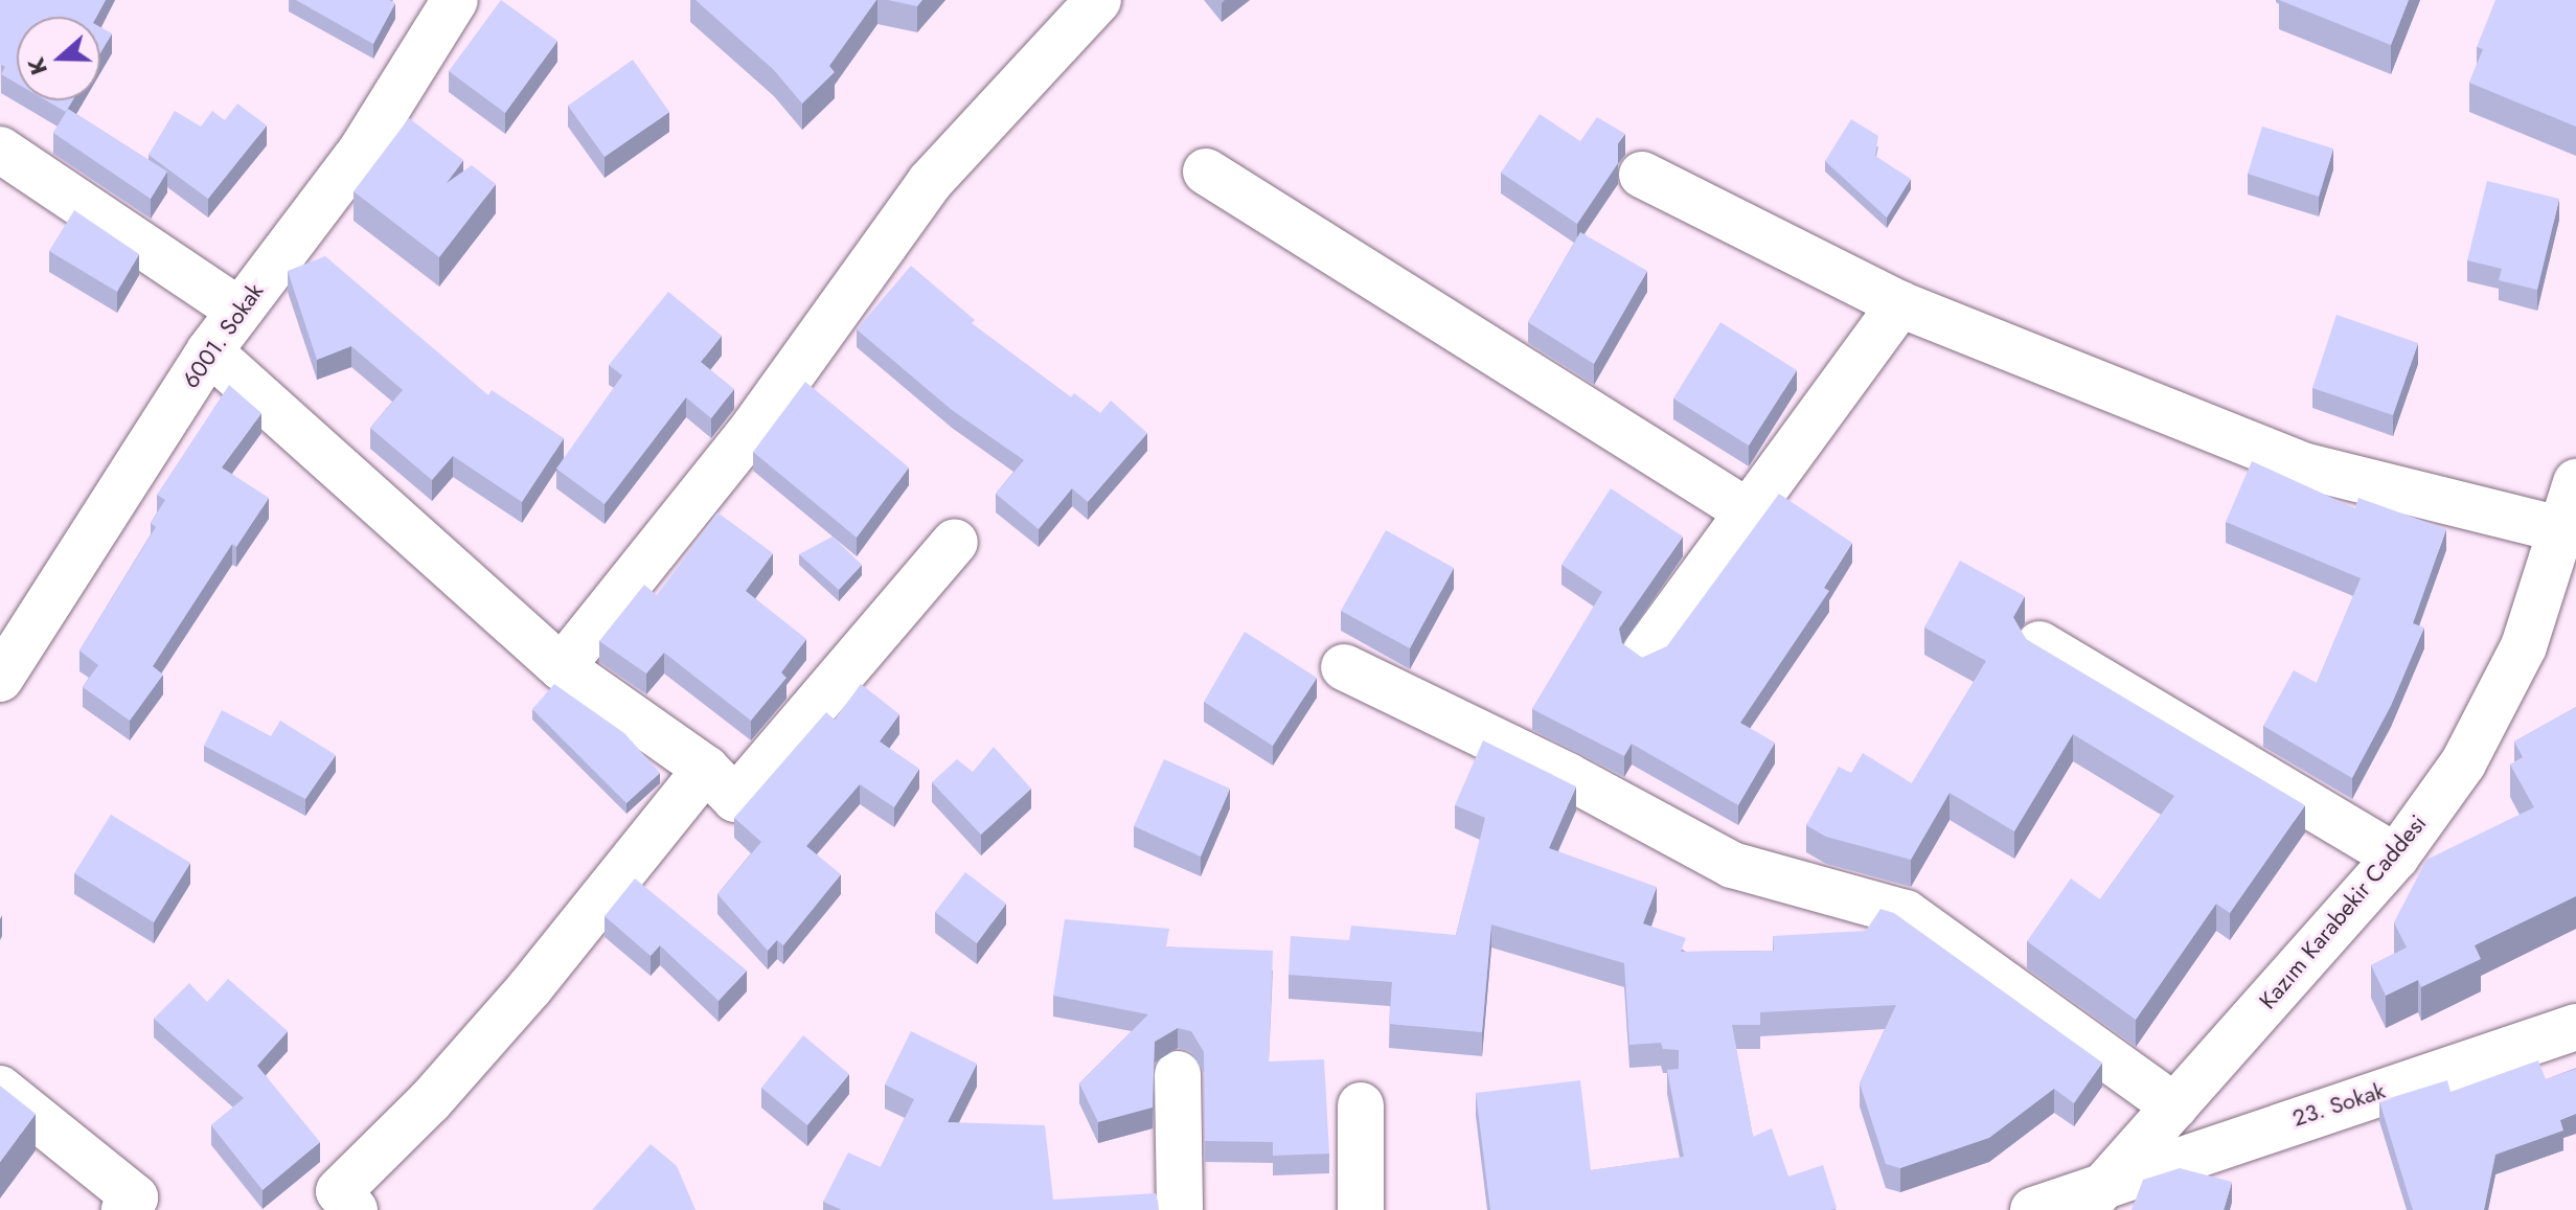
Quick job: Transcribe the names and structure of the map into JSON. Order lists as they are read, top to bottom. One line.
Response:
{"streets":{"street":["6001. Sokak","Kazım Karabekir Caddesi","23. Sokak"]},"crossings":[["Kazım Karabekir Caddesi","23. Sokak"]],"north":"left"}
